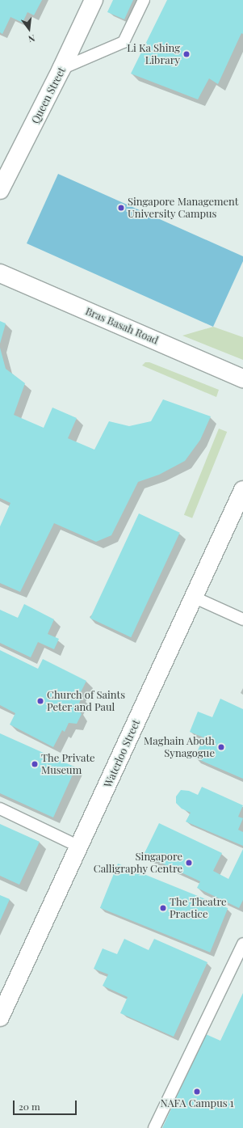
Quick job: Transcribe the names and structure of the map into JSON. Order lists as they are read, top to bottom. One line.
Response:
{"streets":{"street":["Queen Street","Bras Basah Road","Waterloo Street"]},"places":["Li Ka Shing Library","Singapore Management University Campus","Church of Saints Peter and Paul","Maghain Aboth Synagogue","The Private Museum","Singapore Calligraphy Centre","The Theatre Practice","NAFA Campus 1"],"scale_bar":"20 m","north":"bottom"}
